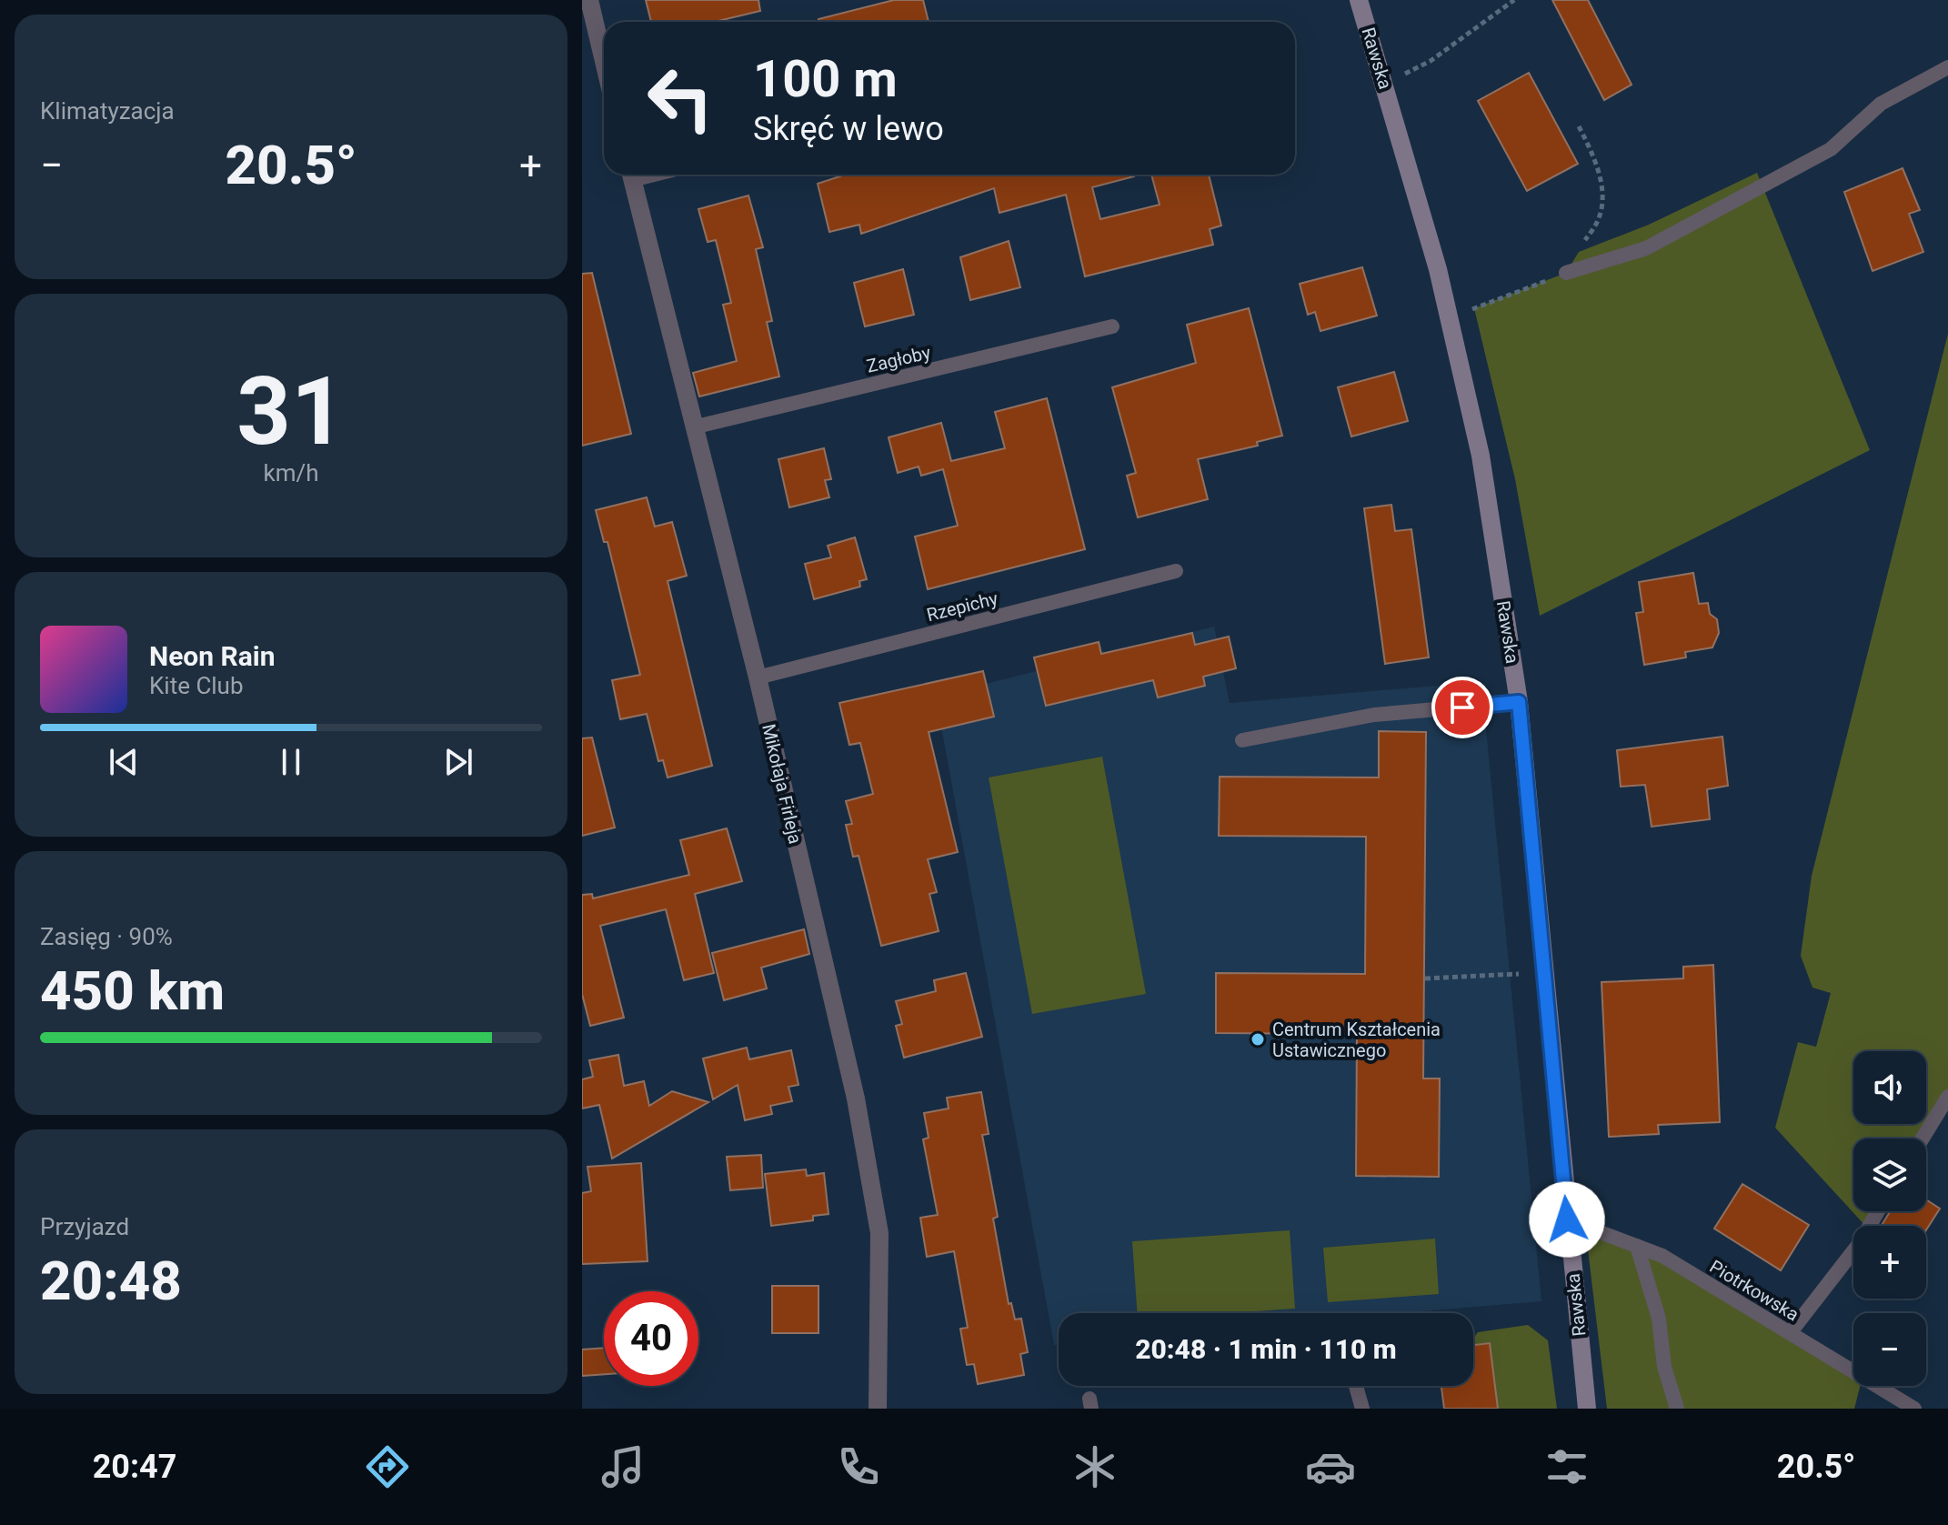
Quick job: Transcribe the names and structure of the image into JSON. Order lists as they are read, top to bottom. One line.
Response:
{"streets":{"street":["Rawska","Mikołaja Firleja"],"lane":["Zagłoby","Rzepichy","Piotrkowska"]},"crossings":[["Rawska","Piotrkowska"],["Zagłoby","Mikołaja Firleja"],["Rzepichy","Mikołaja Firleja"]],"places":["Centrum Kształcenia Ustawicznego"],"page":{"tile":["Klimatyzacja",["31","km/h"],["Zasięg · 90%","450 km"],["Przyjazd","20:48"]],"turn":["100 m","Skręć w lewo"],"heat":["−","20.5°","+"],"song":["Neon Rain","Kite Club"],"map_buttons":["+","−"],"limit":"40","trip":"20:48 · 1 min · 110 m","tabs":["20:47","20.5°"]}}
